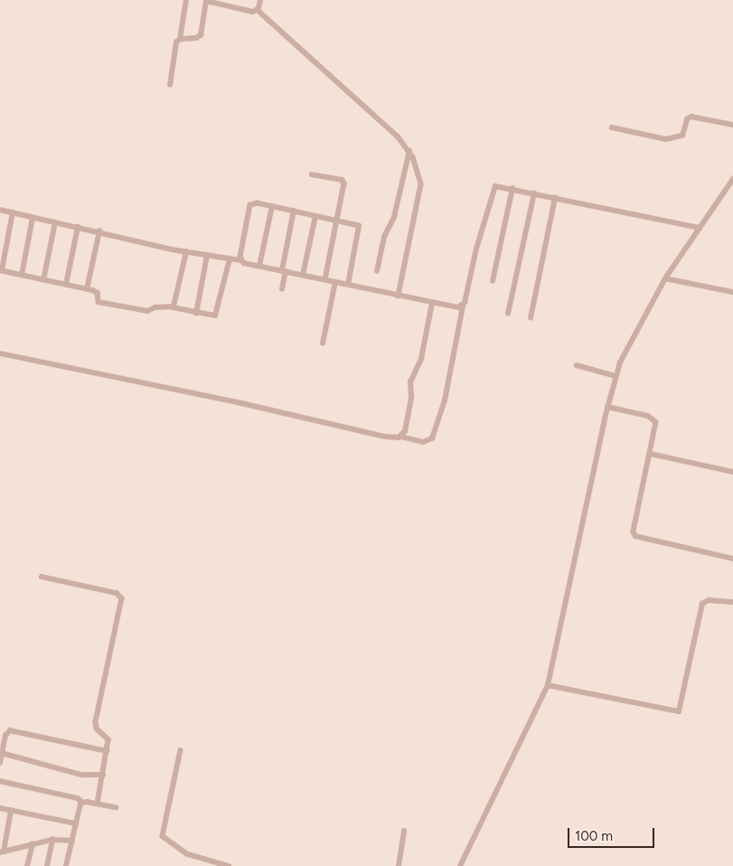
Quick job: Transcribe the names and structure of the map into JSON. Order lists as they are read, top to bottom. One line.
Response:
{"scale_bar":"100 m"}
